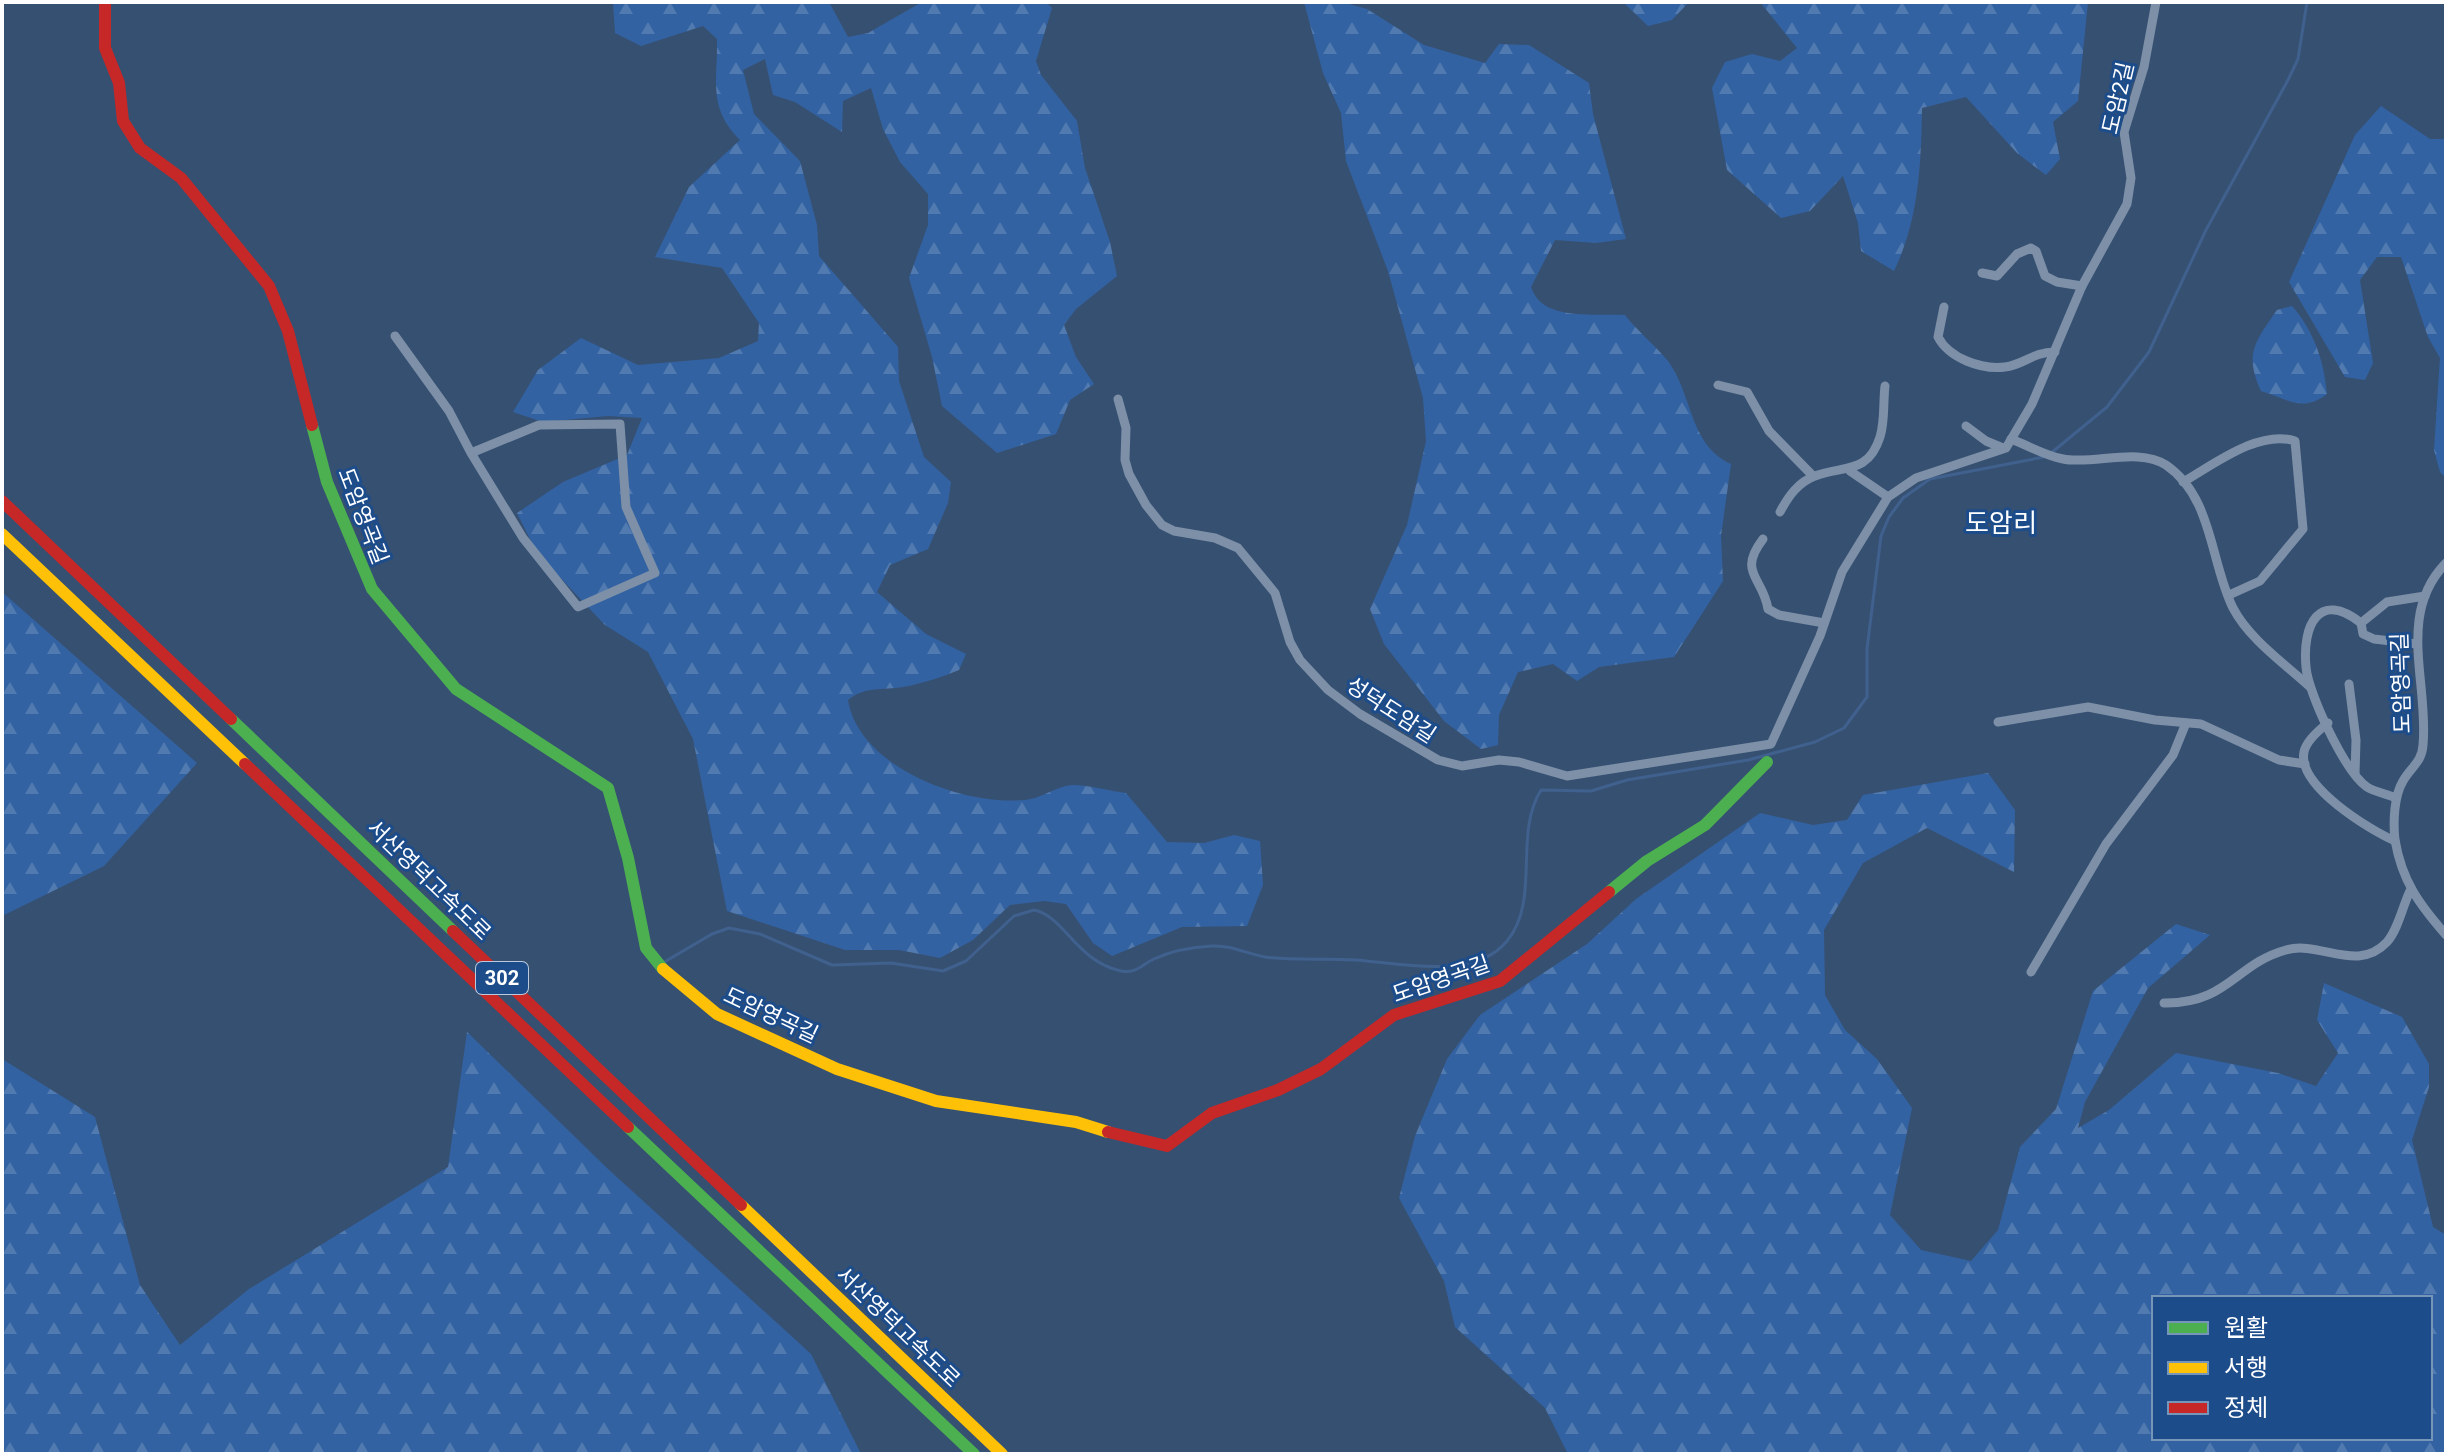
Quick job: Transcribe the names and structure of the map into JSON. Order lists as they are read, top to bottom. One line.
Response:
{"streets":{"main road":["도암영곡길","서산영덕고속도로","302"],"street":["도암2길","성덕도암길"]},"crossings":[["도암2길","도암영곡길"]],"districts":["도암리"],"legend":["원활","서행","정체"]}
